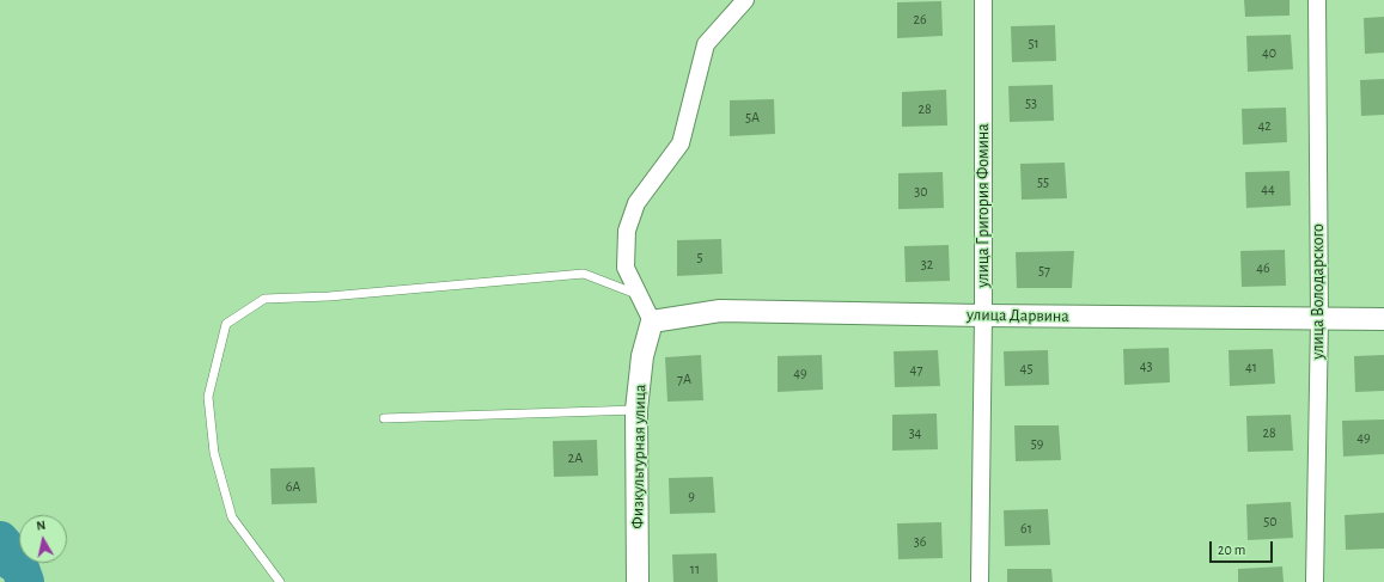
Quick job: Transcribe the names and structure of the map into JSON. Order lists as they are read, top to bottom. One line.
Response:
{"streets":{"street":["улица Григория Фомина","улица Володарского","улица Дарвина","Физкультурная улица"]},"crossings":[["улица Григория Фомина","улица Дарвина"],["улица Володарского","улица Дарвина"],["улица Дарвина","Физкультурная улица"]],"house_numbers":["26","51","40","53","28","5А","42","55","44","30","5","32","46","57","43","41","45","47","49","7А","34","28","49","59","2А","6А","9","50","61","36","11"],"scale_bar":"20 m","north":"top"}
